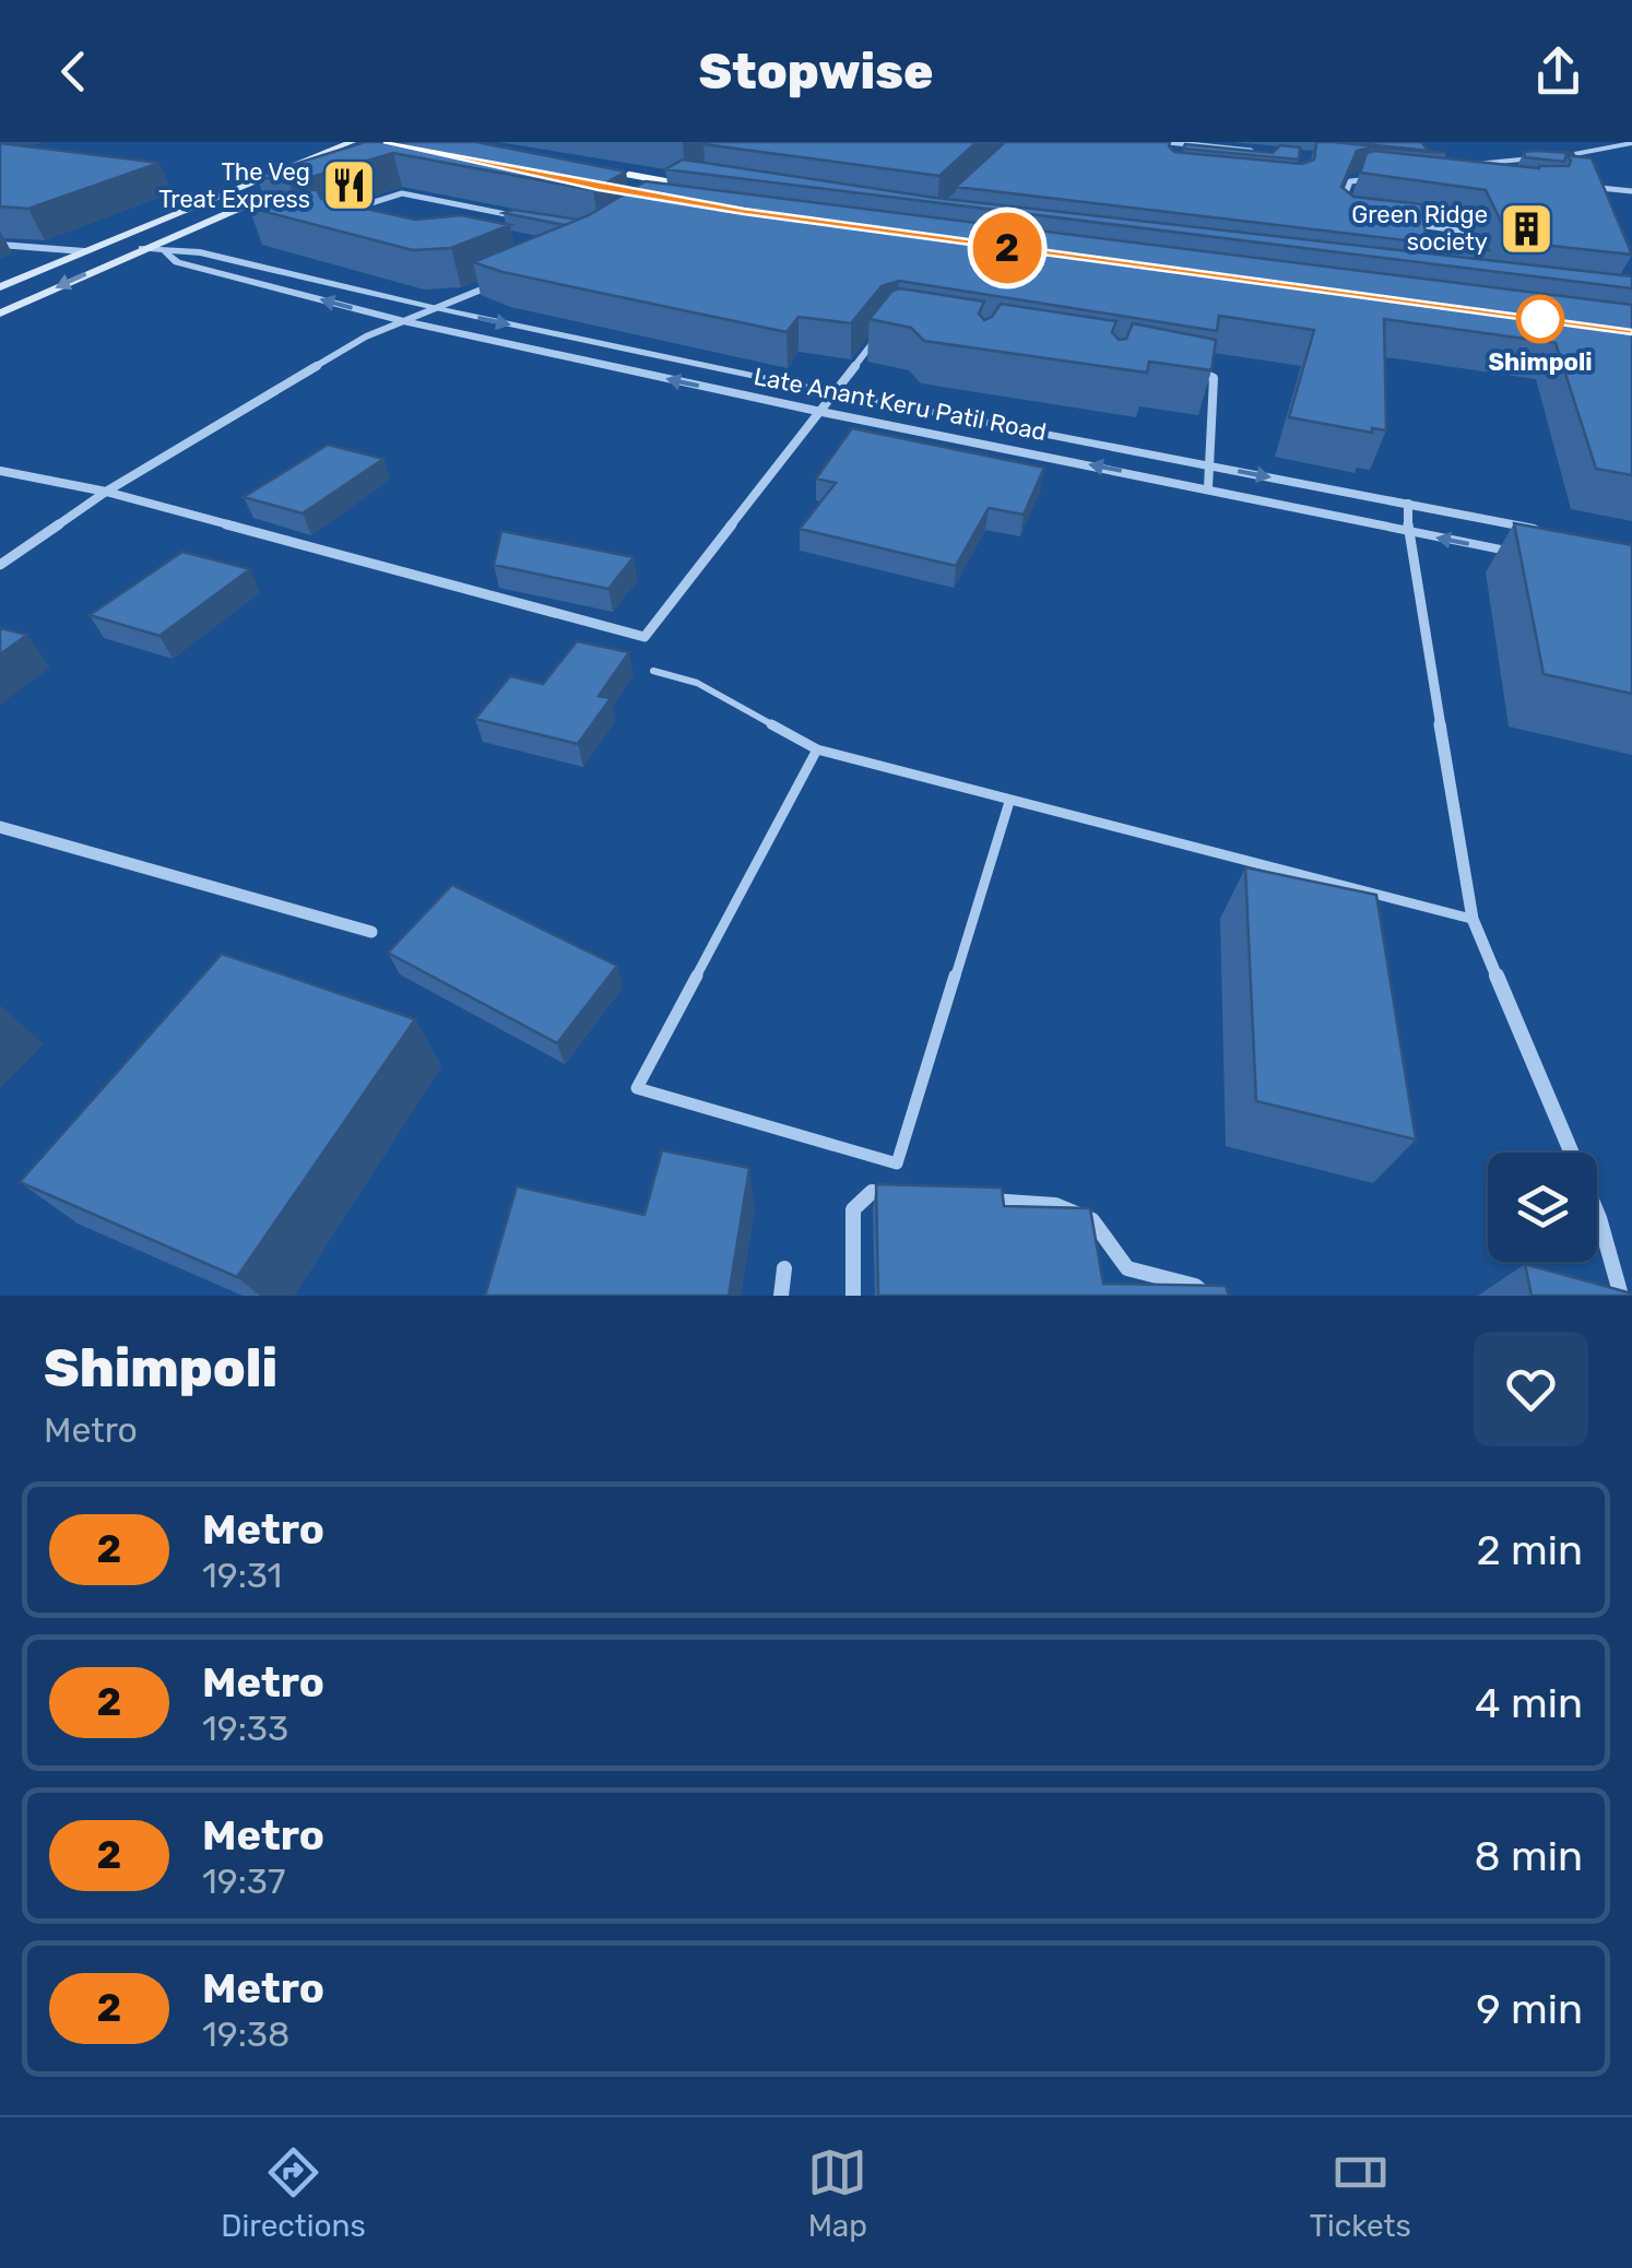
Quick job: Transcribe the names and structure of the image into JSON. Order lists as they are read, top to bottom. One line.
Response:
{"streets":{"street":["Late Anant Keru Patil Road"]},"places":{"restaurant":["The Veg Treat Express"],"building":["Green Ridge society"],"other":["Shimpoli"]},"lines":["metro line 2"],"page":{"header":"Stopwise","on_map":"2","heading":["Shimpoli","Metro"],"list":[{"mark":"2","name":"Metro","note":"19:31","value":"2 min"},{"mark":"2","name":"Metro","note":"19:33","value":"4 min"},{"mark":"2","name":"Metro","note":"19:37","value":"8 min"},{"mark":"2","name":"Metro","note":"19:38","value":"9 min"}],"tabs":["Directions","Map","Tickets"]}}
